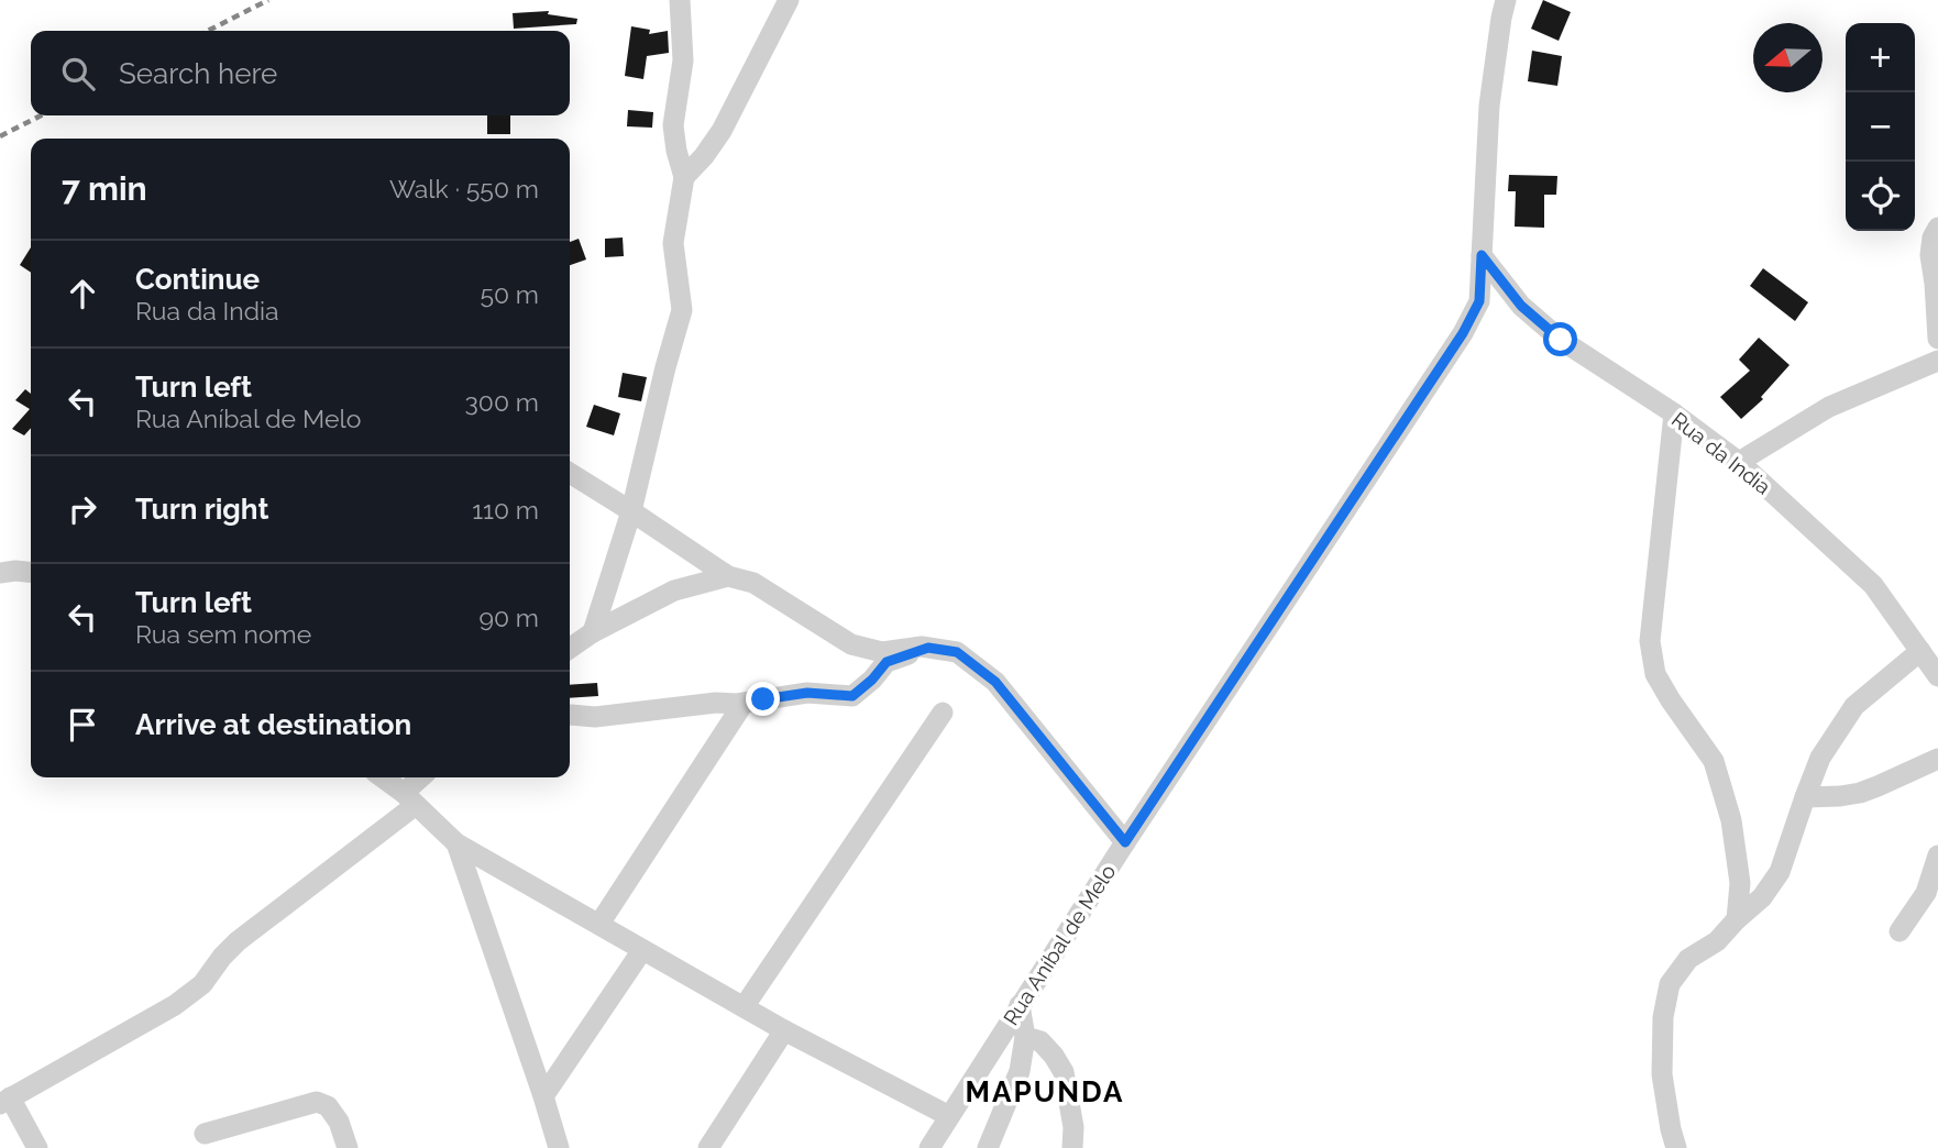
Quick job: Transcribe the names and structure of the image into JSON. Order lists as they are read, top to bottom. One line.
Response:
{"streets":{"street":["Rua da India","Rua Aníbal de Melo"]},"crossings":[["Rua da India","Rua Aníbal de Melo"]],"districts":["MAPUNDA"],"north":"left","page":{"map_buttons":["+","−"],"search":"Search here","heading":["7 min","Walk · 550 m"],"list":[["Continue","Rua da India","50 m"],["Turn left","Rua Aníbal de Melo","300 m"],["Turn right","110 m"],["Turn left","Rua sem nome","90 m"],"Arrive at destination"]}}
